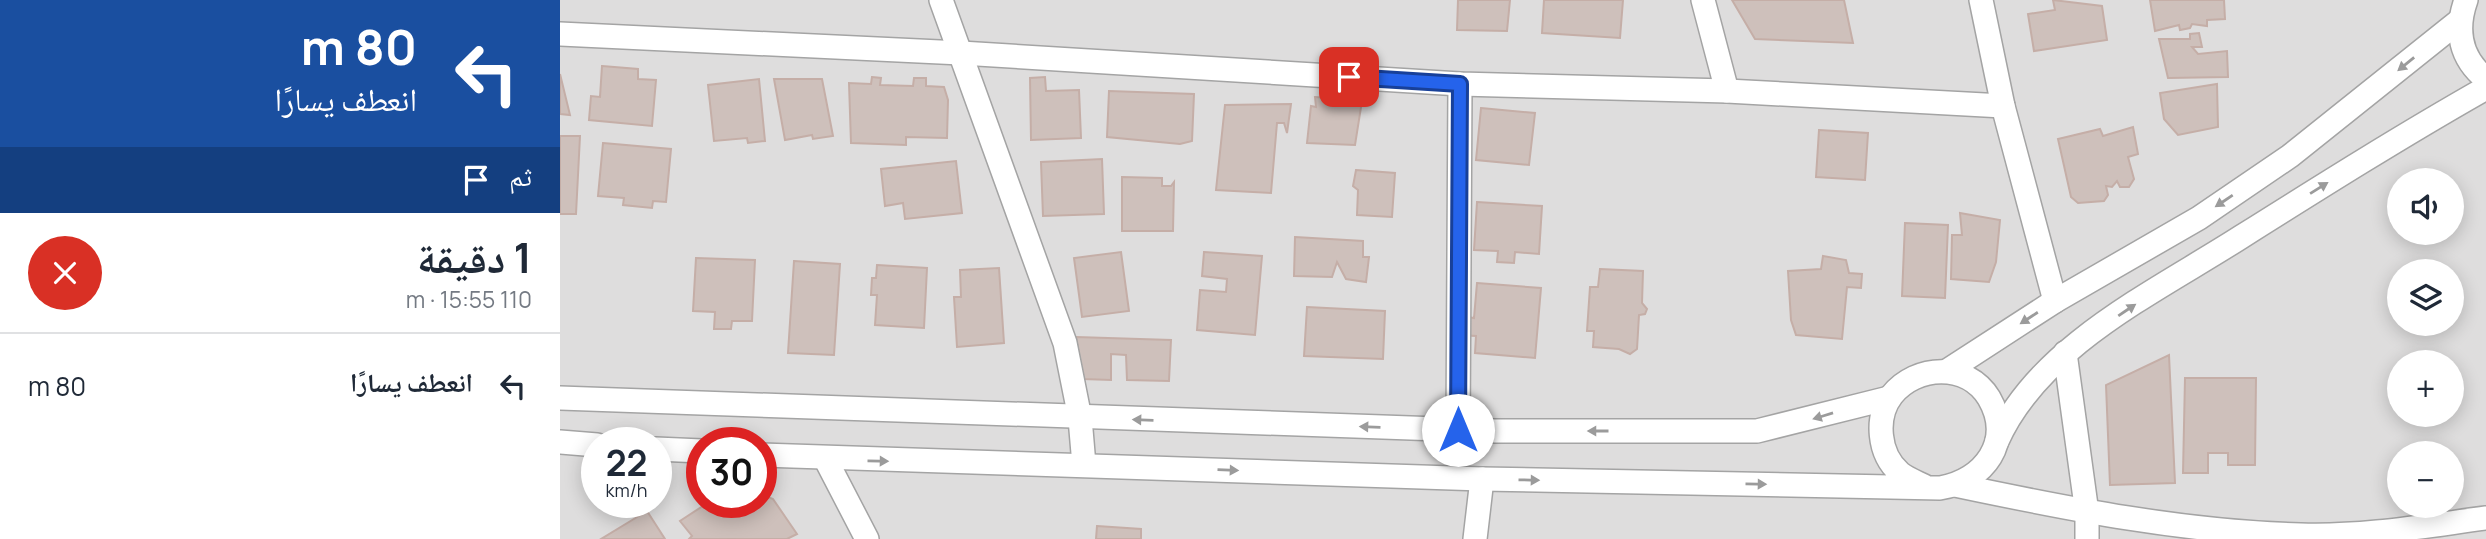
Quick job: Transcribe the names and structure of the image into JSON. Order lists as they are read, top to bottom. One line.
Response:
{"page":{"turn":["80 m","انعطف يسارًا"],"then":"ثم","map_buttons":["+","−"],"heading":["1 دقيقة","110 m · 15:55"],"list":[{"name":"انعطف يسارًا","value":"80 m"}],"speed":"22 km/h","limit":"30"}}
